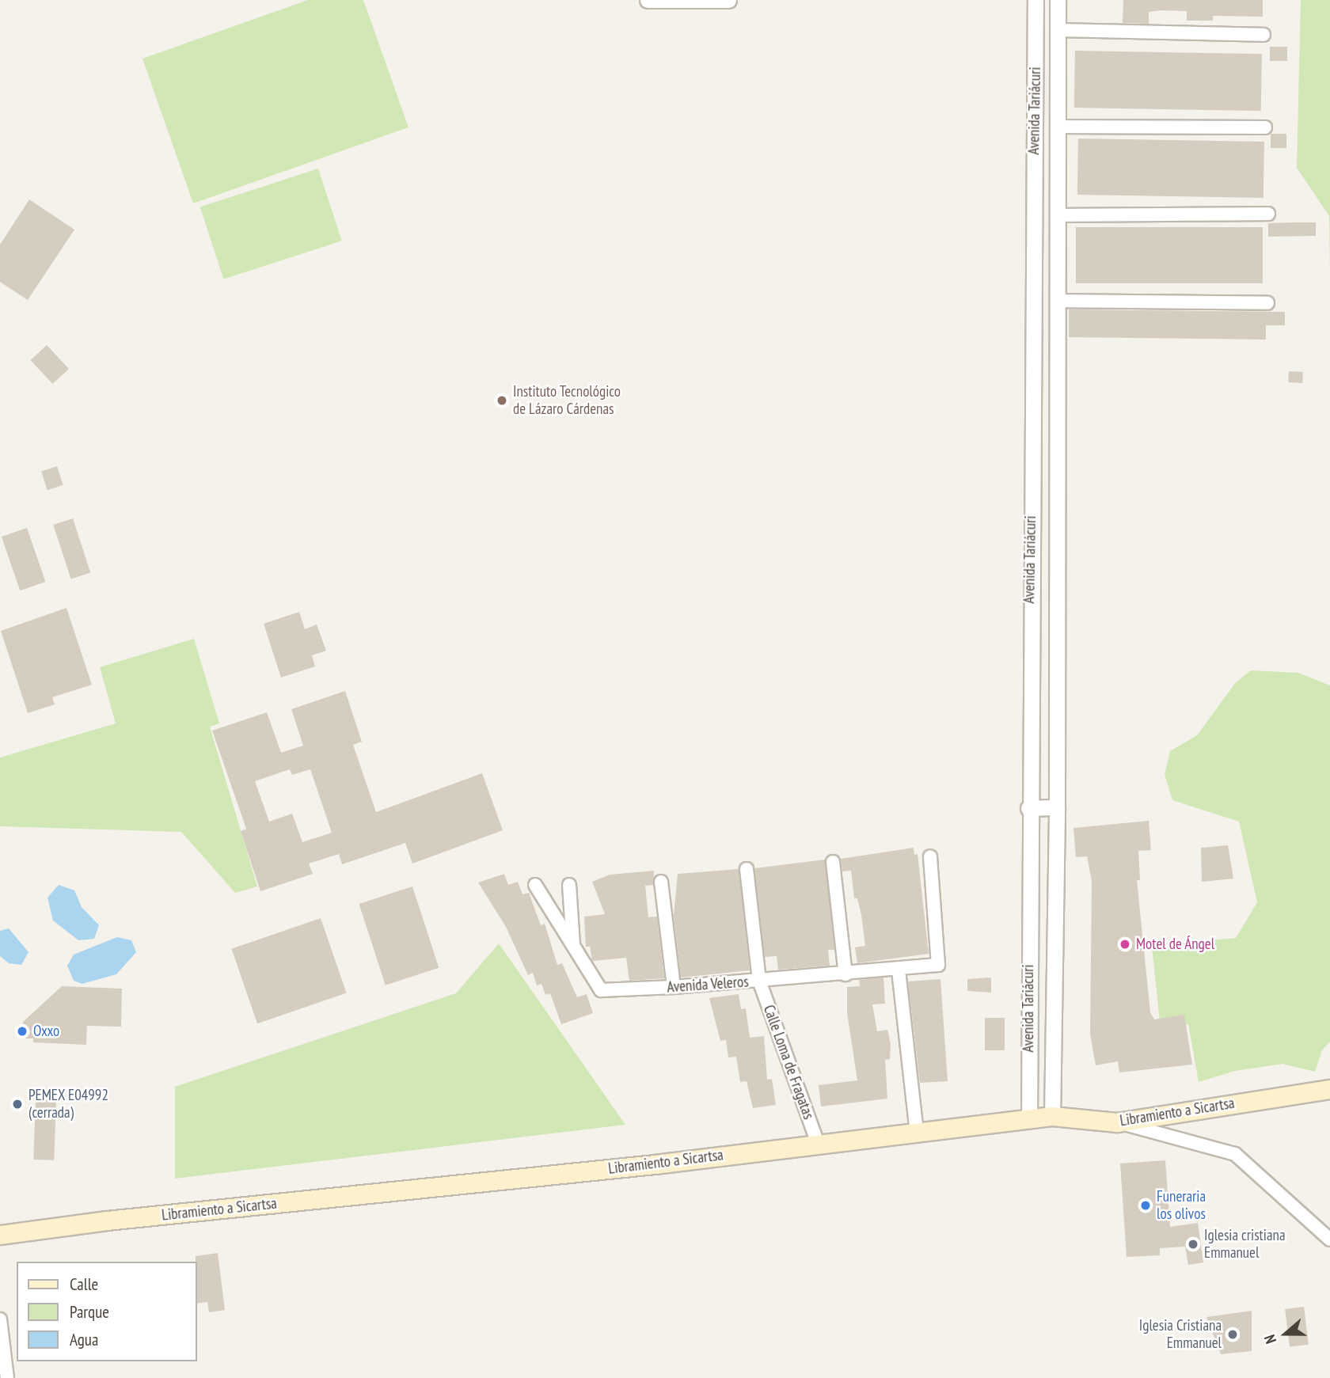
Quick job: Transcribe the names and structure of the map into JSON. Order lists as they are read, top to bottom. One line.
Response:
{"streets":{"main road":["Libramiento a Sicartsa"],"street":["Avenida Tariácuri","Avenida Veleros","Calle Loma de Fragatas"]},"crossings":[["Avenida Tariácuri","Libramiento a Sicartsa"],["Avenida Veleros","Calle Loma de Fragatas"],["Calle Loma de Fragatas","Libramiento a Sicartsa"]],"places":["Instituto Tecnológico de Lázaro Cárdenas","Motel de Ángel","Oxxo","PEMEX E04992 (cerrada)","Funeraria los olivos","Iglesia cristiana Emmanuel","Iglesia Cristiana Emmanuel"],"legend":["Calle","Parque","Agua"],"north":"left"}
